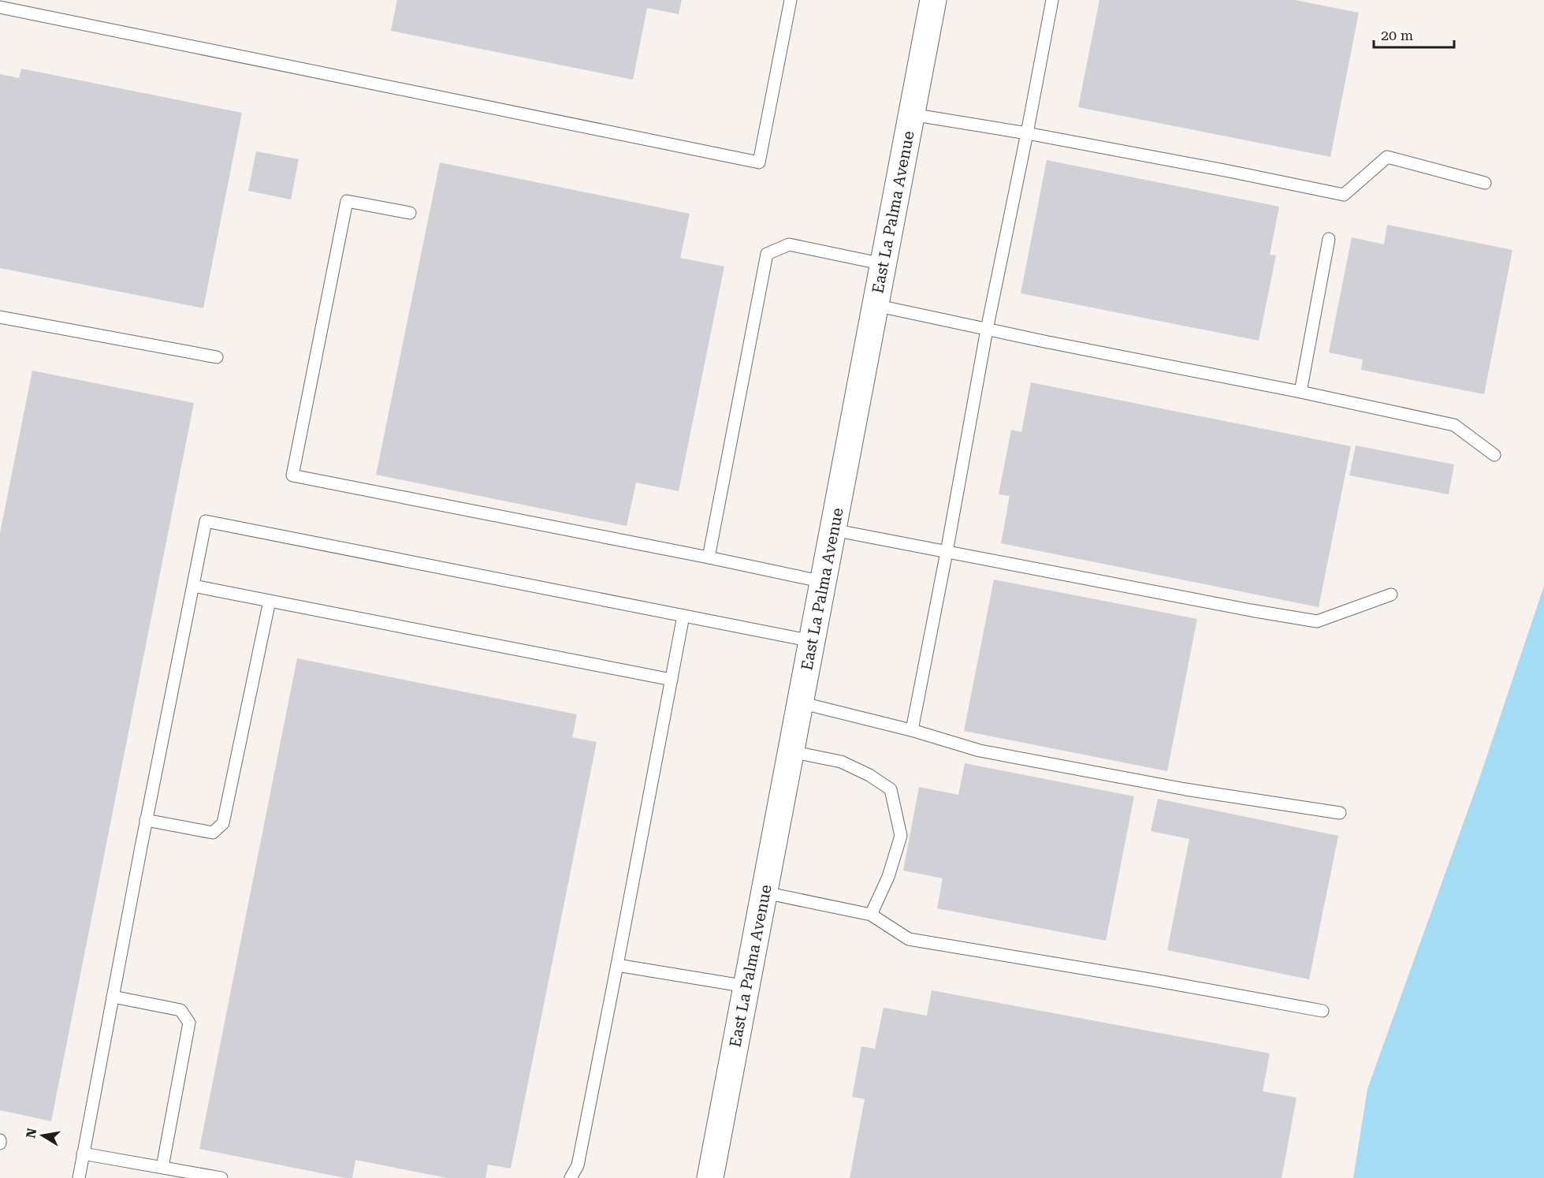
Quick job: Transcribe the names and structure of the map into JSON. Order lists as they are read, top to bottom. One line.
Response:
{"streets":{"main road":["East La Palma Avenue"]},"scale_bar":"20 m","north":"left"}
